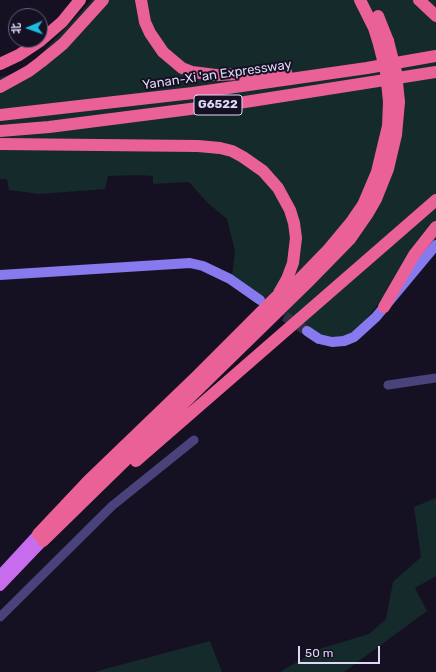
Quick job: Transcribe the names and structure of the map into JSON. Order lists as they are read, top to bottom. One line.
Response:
{"streets":{"highway":["Yanan-Xi 'an Expressway","G6522"]},"scale_bar":"50 m","north":"left"}
